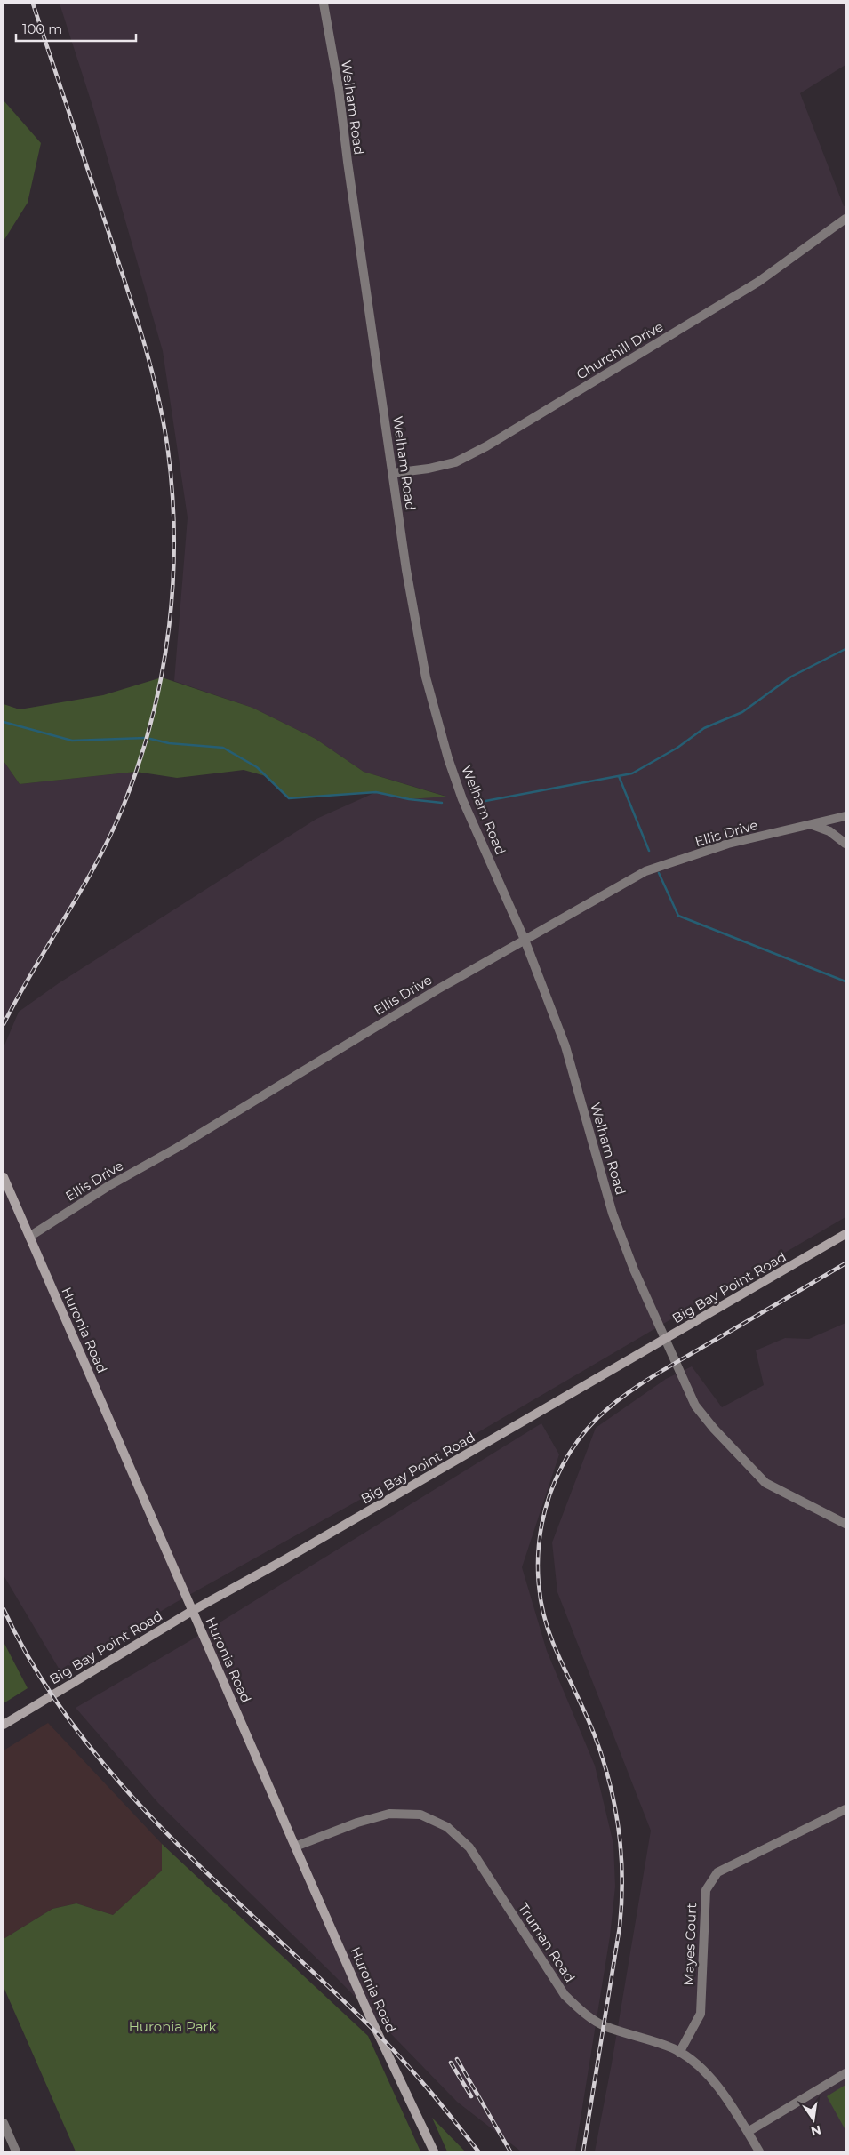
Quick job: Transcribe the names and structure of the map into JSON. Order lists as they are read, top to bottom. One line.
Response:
{"streets":{"main road":["Big Bay Point Road","Huronia Road"],"street":["Welham Road","Churchill Drive","Ellis Drive","Truman Road","Mayes Court"]},"crossings":[["Welham Road","Churchill Drive"],["Welham Road","Ellis Drive"],["Welham Road","Big Bay Point Road"],["Ellis Drive","Huronia Road"],["Big Bay Point Road","Huronia Road"],["Huronia Road","Truman Road"],["Truman Road","Mayes Court"]],"parks":["Huronia Park"],"scale_bar":"100 m","north":"bottom"}
